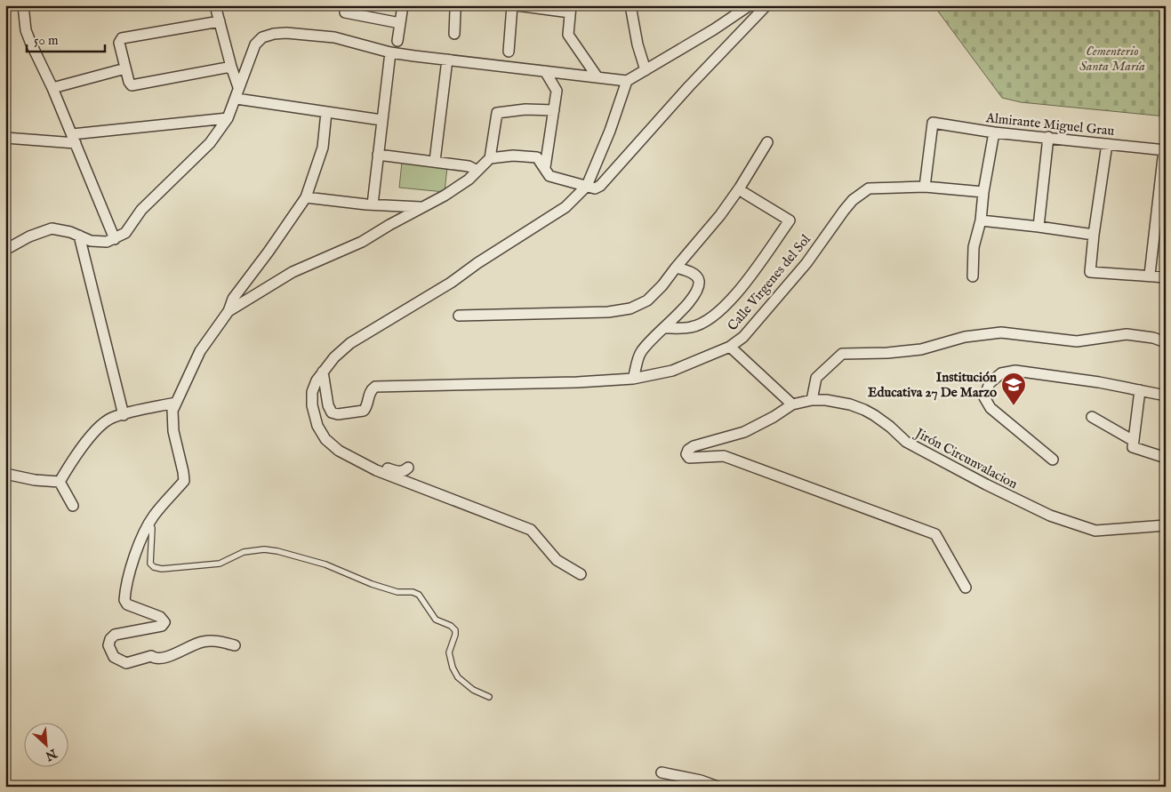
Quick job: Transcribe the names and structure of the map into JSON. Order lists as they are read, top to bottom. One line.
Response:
{"streets":{"street":["Almirante Miguel Grau","Calle Virgenes del Sol","Jirón Circunvalacion"]},"crossings":[["Almirante Miguel Grau","Calle Virgenes del Sol"]],"parks":["Cementerio Santa María"],"places":{"school or university":["Institución Educativa 27 De Marzo"]},"scale_bar":"50 m","north":"bottom right"}
